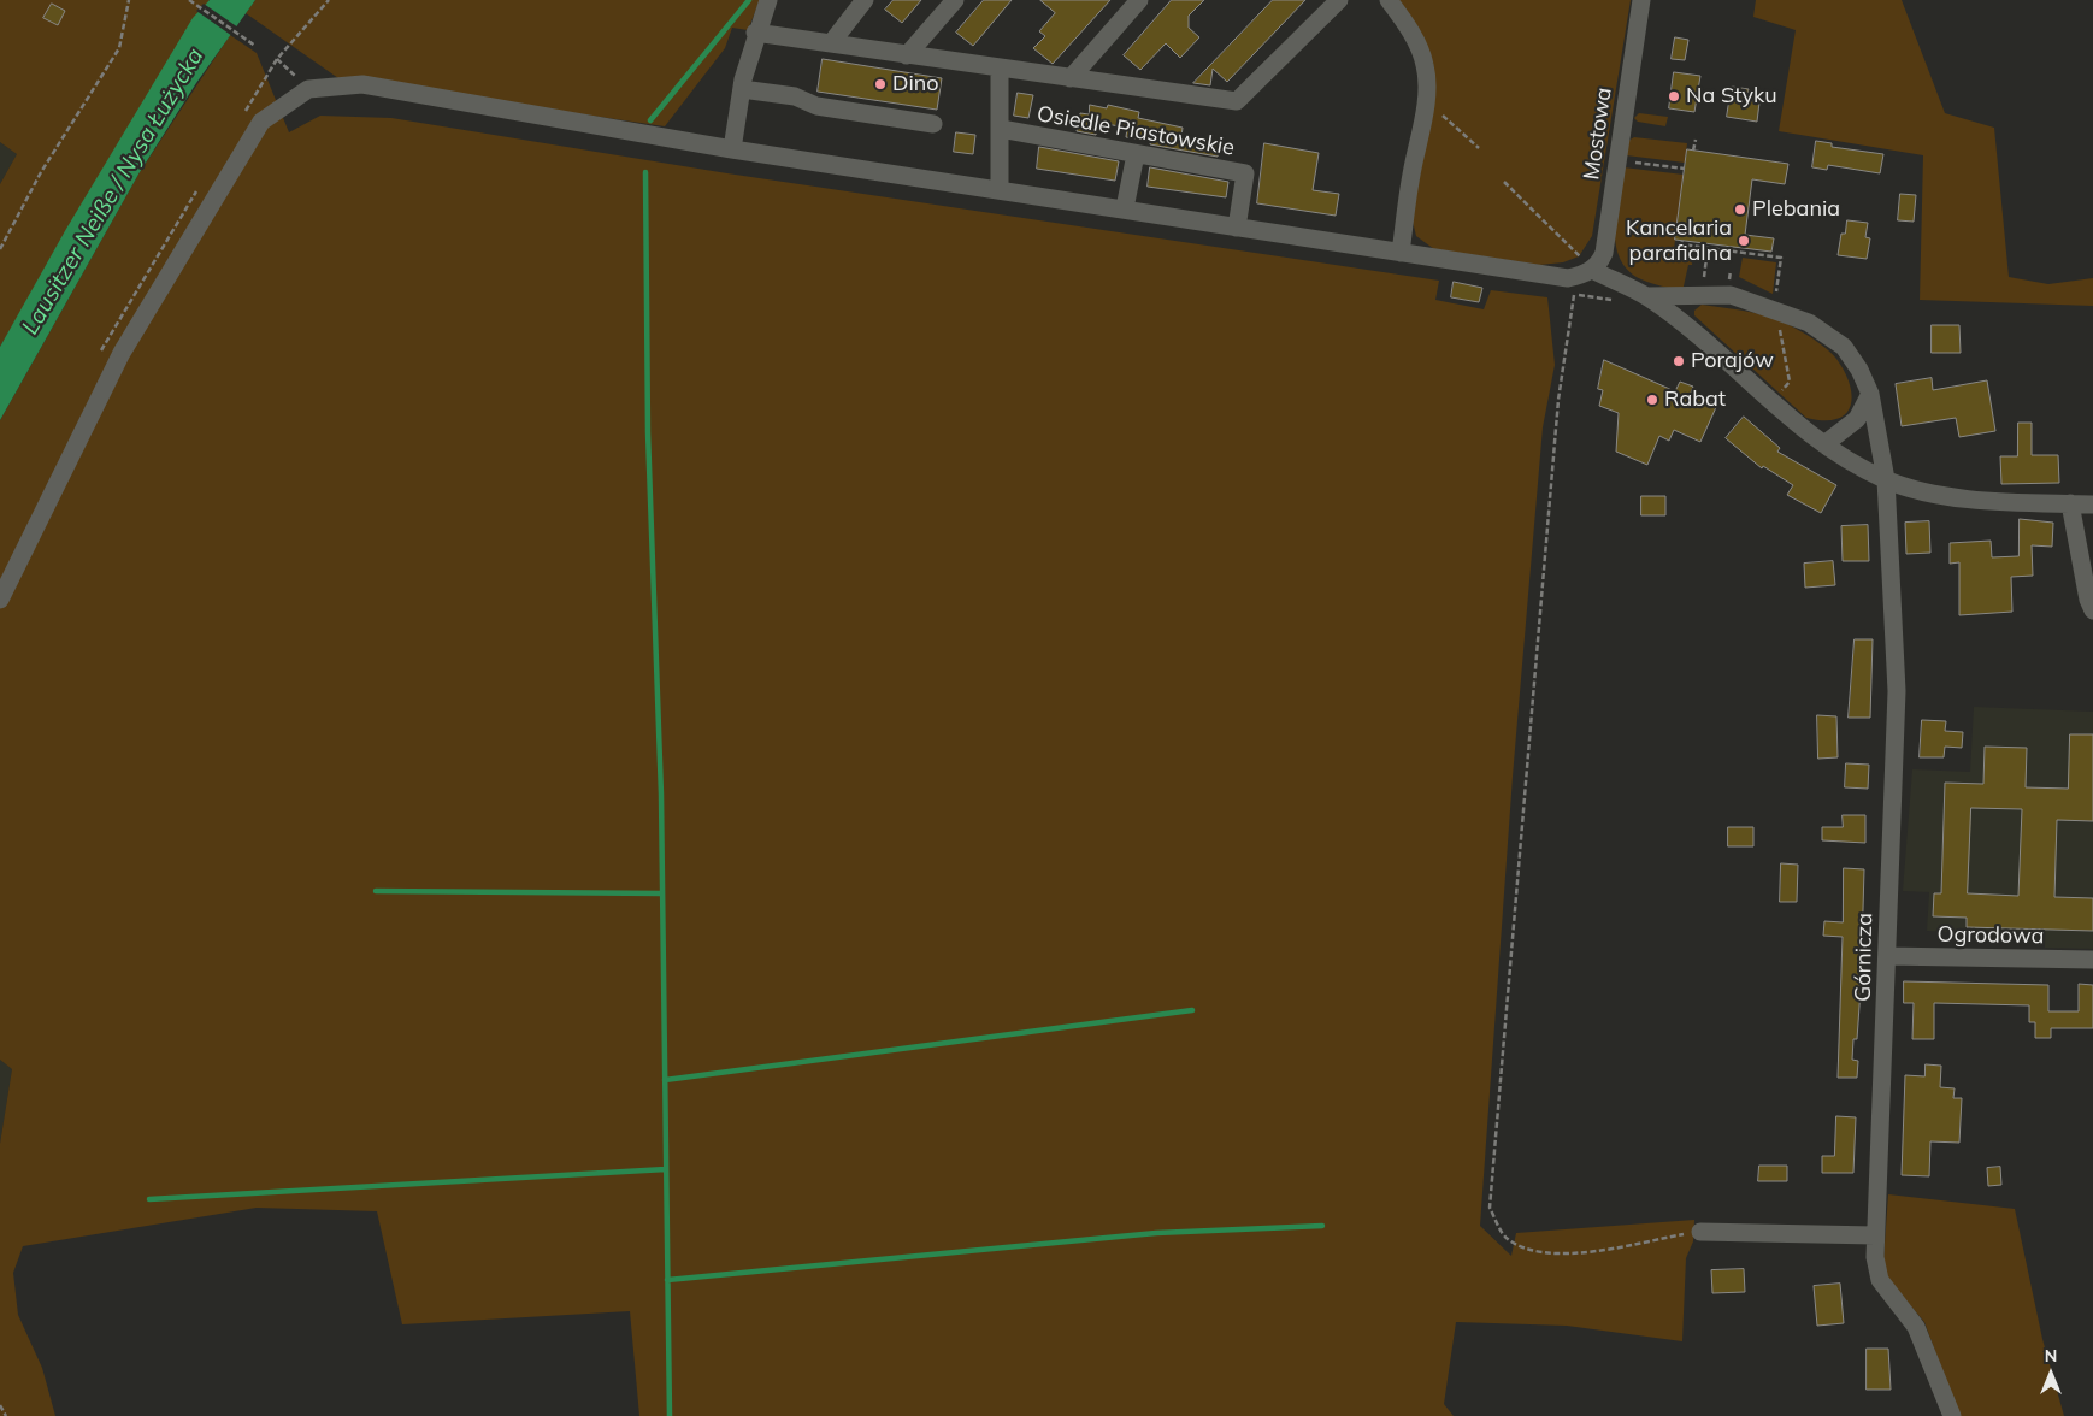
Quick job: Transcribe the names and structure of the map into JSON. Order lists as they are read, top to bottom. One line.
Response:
{"streets":{"street":["Osiedle Piastowskie","Mostowa","Ogrodowa","Górnicza"]},"crossings":[["Ogrodowa","Górnicza"]],"water":["Lausitzer Neiße / Nysa Łużycka"],"places":["Dino","Na Styku","Plebania","Kancelaria parafialna","Porajów","Rabat"],"north":"top"}
